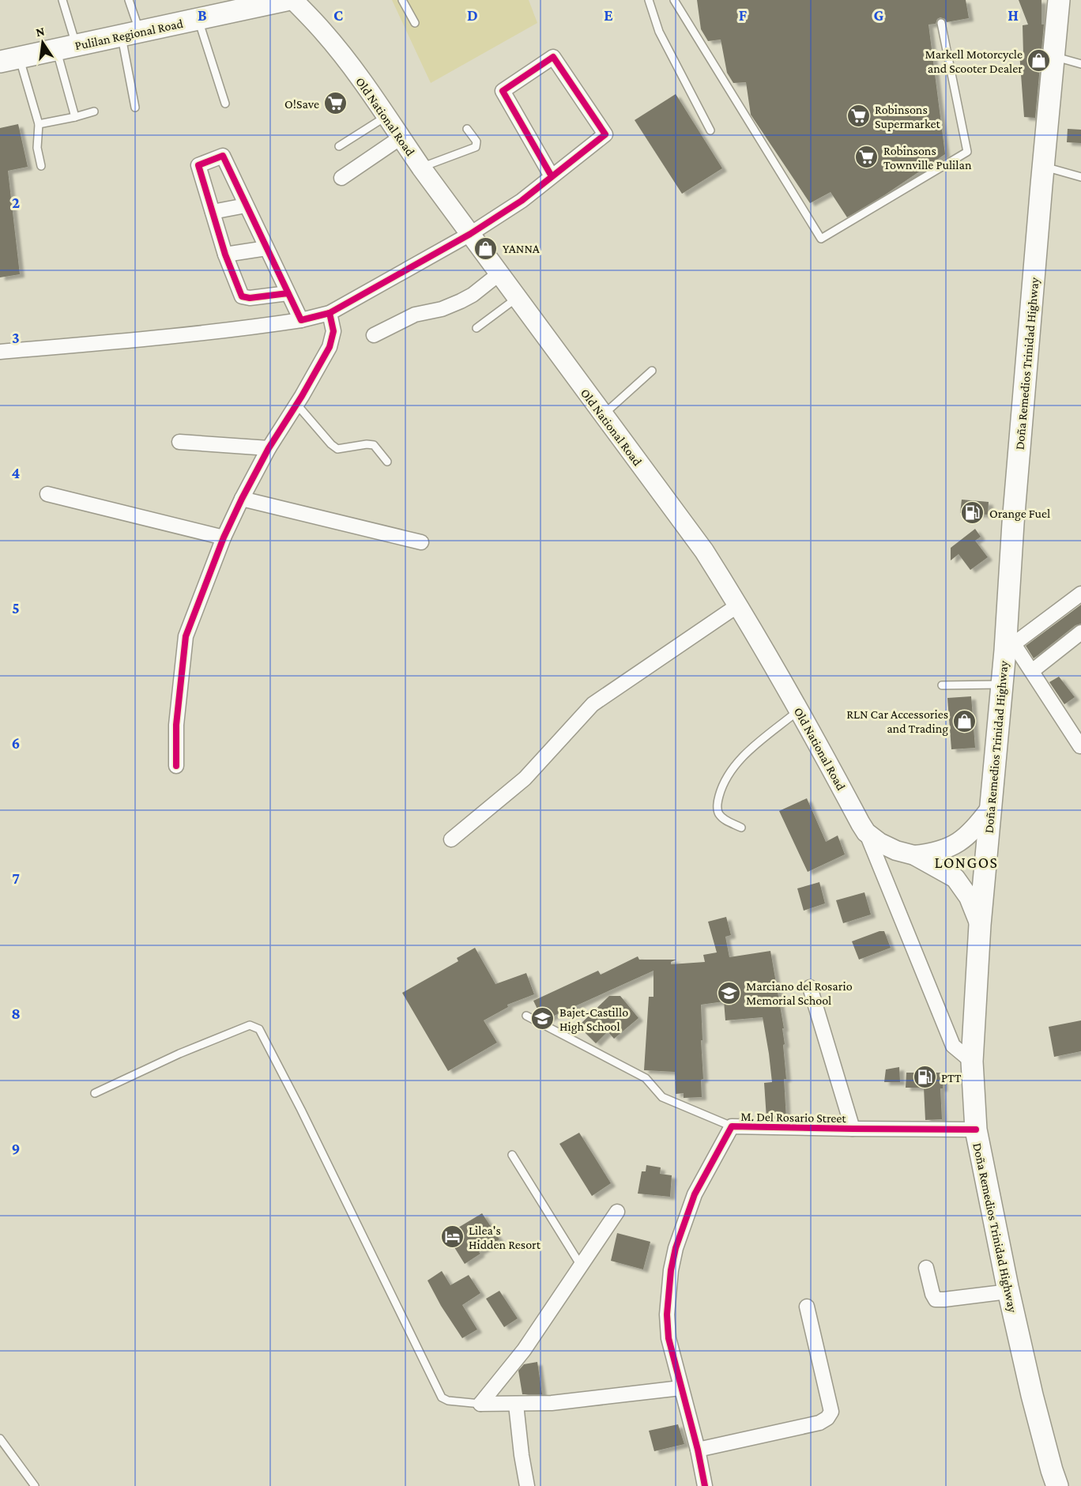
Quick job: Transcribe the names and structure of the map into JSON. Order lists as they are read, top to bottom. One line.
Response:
{"streets":{"main road":["Pulilan Regional Road","Old National Road","Doña Remedios Trinidad Highway"],"street":["M. Del Rosario Street"]},"crossings":[["Old National Road","Doña Remedios Trinidad Highway"],["Doña Remedios Trinidad Highway","M. Del Rosario Street"]],"districts":["LONGOS"],"places":{"shop":["Markell Motorcycle and Scooter Dealer","YANNA","RLN Car Accessories and Trading"],"supermarket":["O!Save","Robinsons Supermarket","Robinsons Townville Pulilan"],"fuel station":["Orange Fuel","PTT"],"school or university":["Marciano del Rosario Memorial School","Bajet-Castillo High School"],"hotel":["Lilea's Hidden Resort"]},"north":"top","grid":{"columns":["B","C","D","E","F","G","H"],"rows":["2","3","4","5","6","7","8","9"]}}
